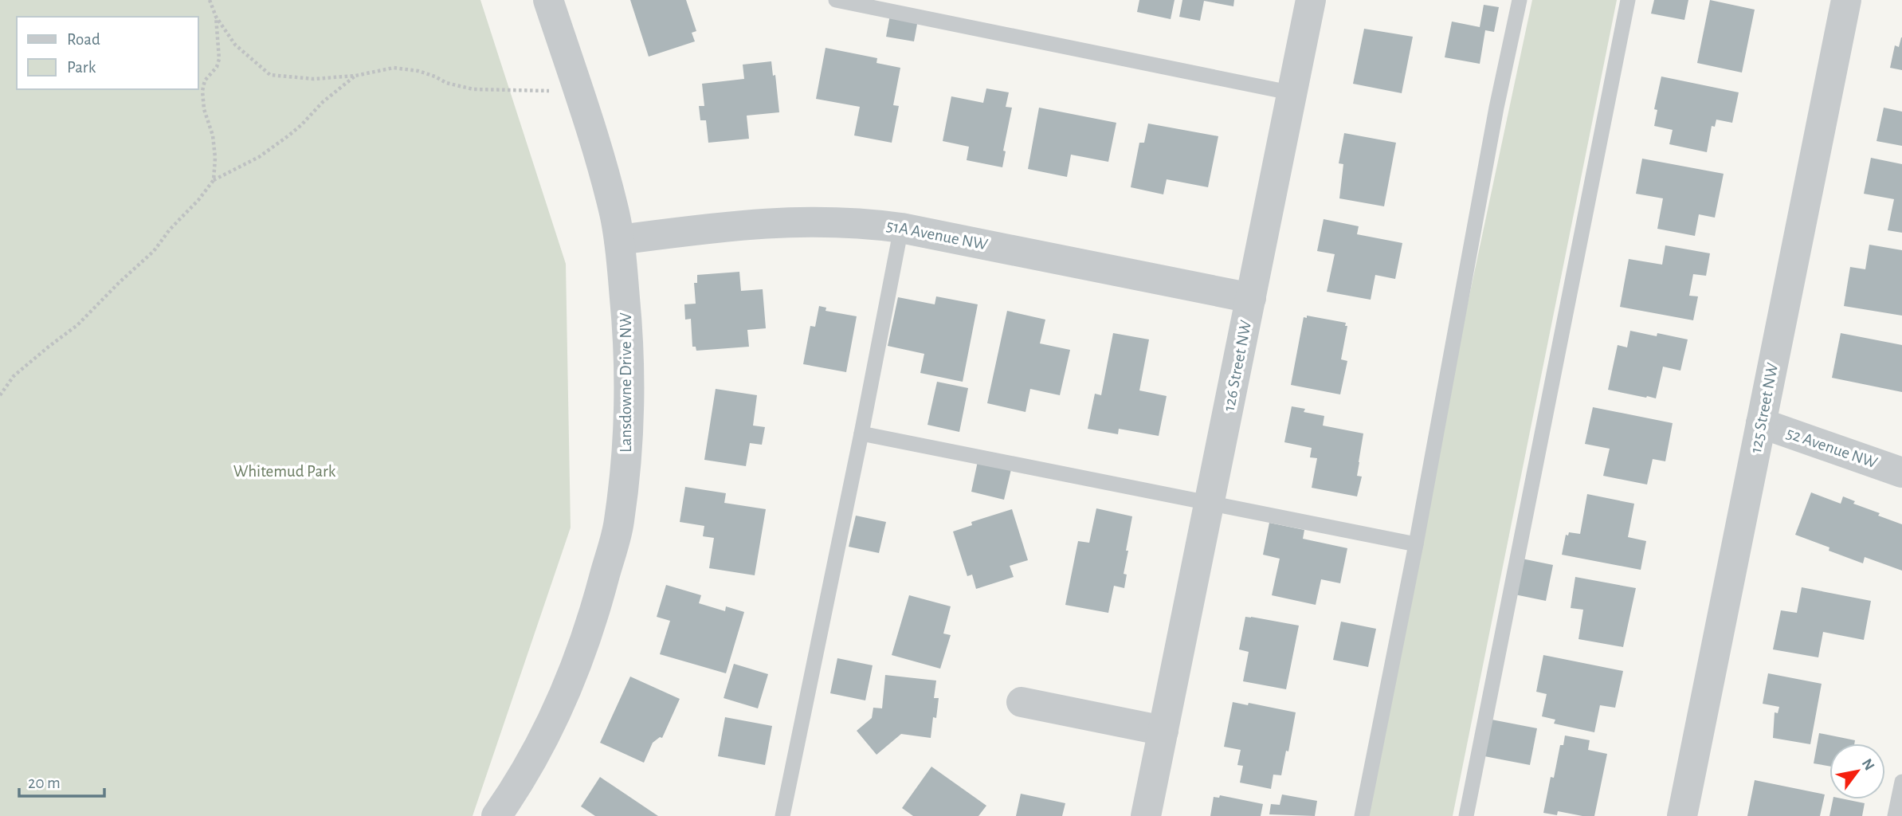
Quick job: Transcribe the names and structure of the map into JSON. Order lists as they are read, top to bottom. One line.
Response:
{"streets":{"street":["51A Avenue NW","126 Street NW","Lansdowne Drive NW","125 Street NW","52 Avenue NW"]},"crossings":[["51A Avenue NW","126 Street NW"],["51A Avenue NW","Lansdowne Drive NW"],["125 Street NW","52 Avenue NW"]],"parks":["Whitemud Park"],"legend":["Road","Park"],"scale_bar":"20 m","north":"top right"}
